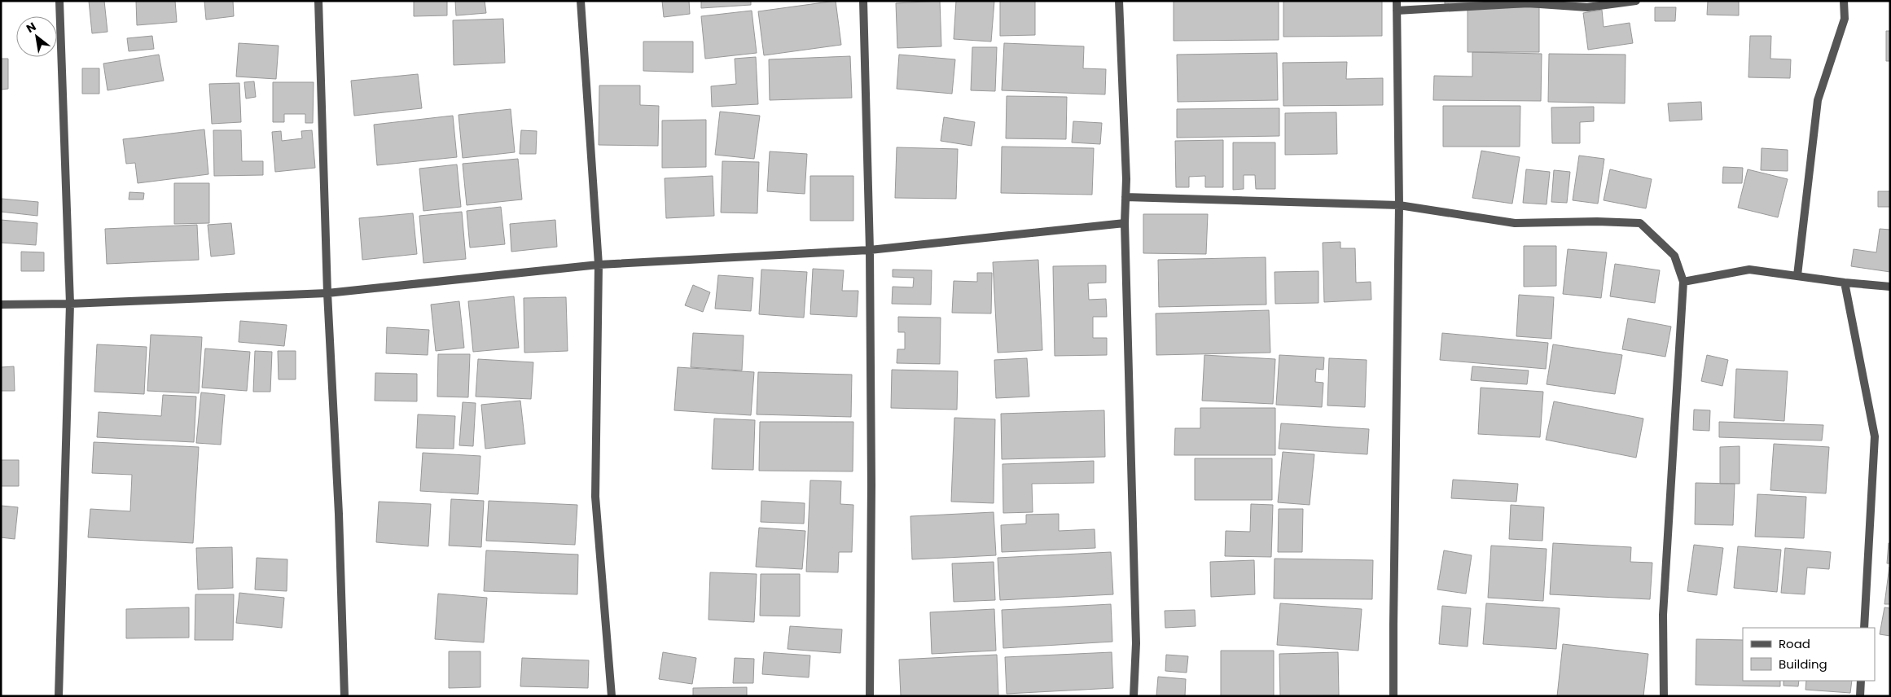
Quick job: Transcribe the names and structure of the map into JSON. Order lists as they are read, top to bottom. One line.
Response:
{"legend":["Road","Building"],"north":"top left"}
